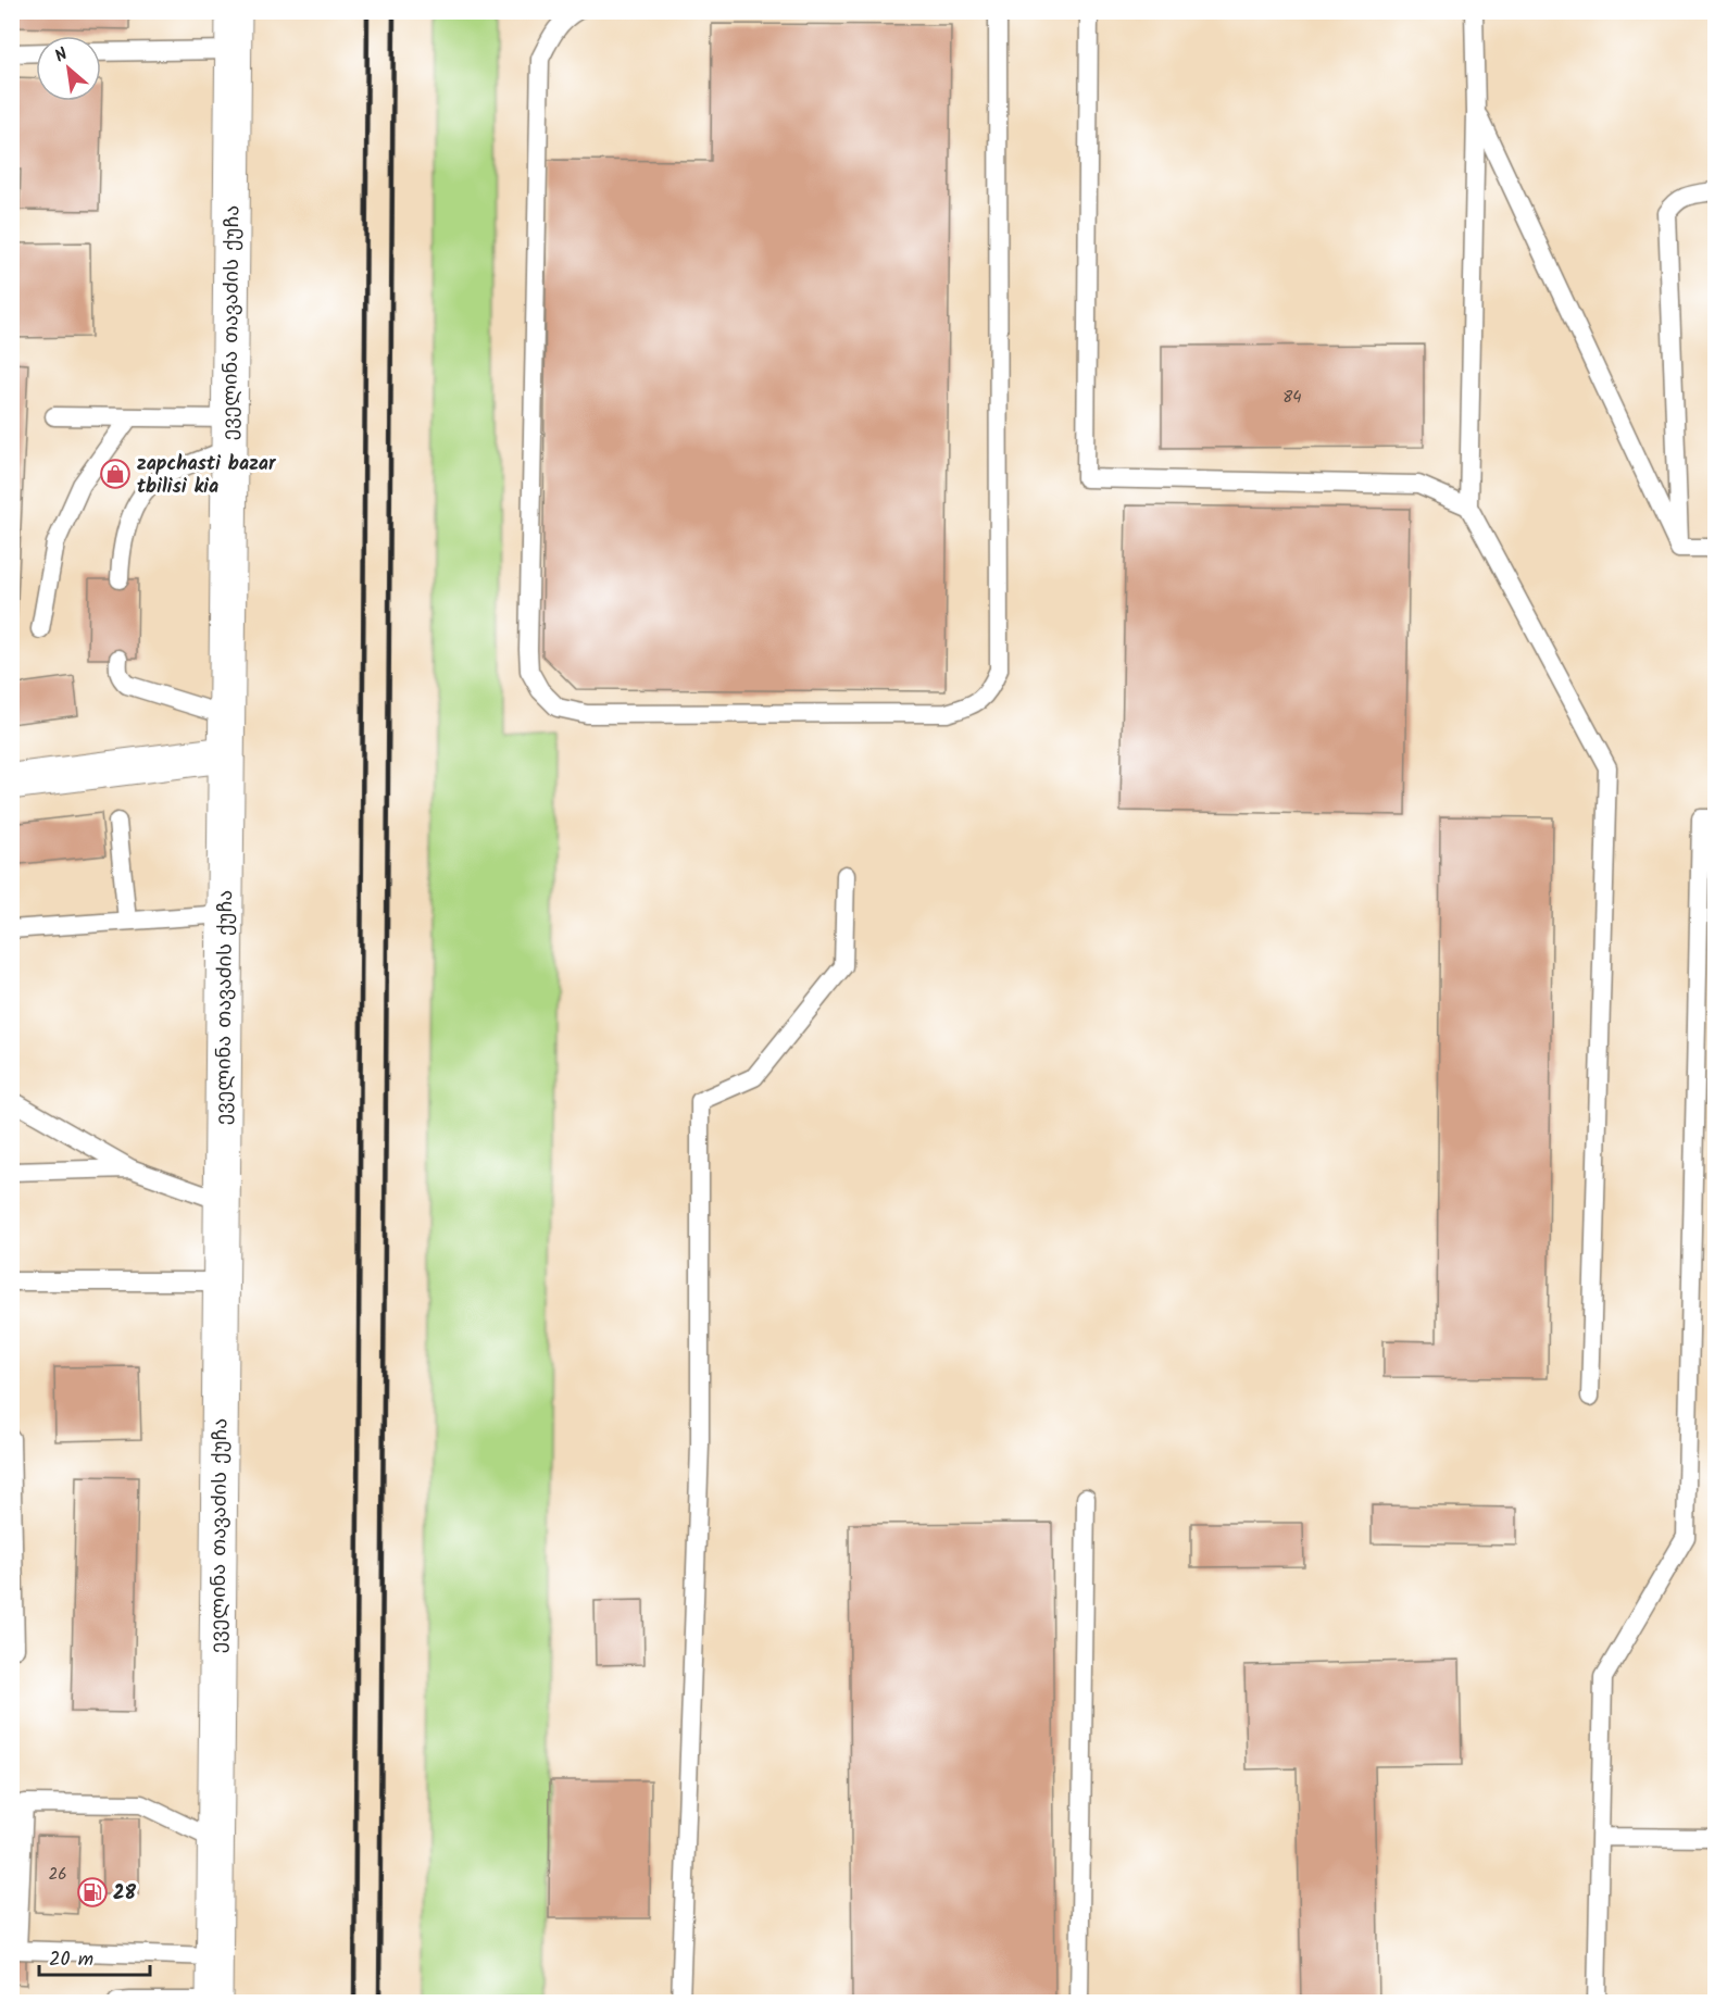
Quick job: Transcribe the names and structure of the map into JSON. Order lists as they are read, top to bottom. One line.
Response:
{"streets":{"main road":["ეველინა თავაძის ქუჩა"]},"places":{"shop":["zapchasti bazar tbilisi kia"],"fuel station":["28"]},"house_numbers":["84","26"],"scale_bar":"20 m","north":"top left"}
